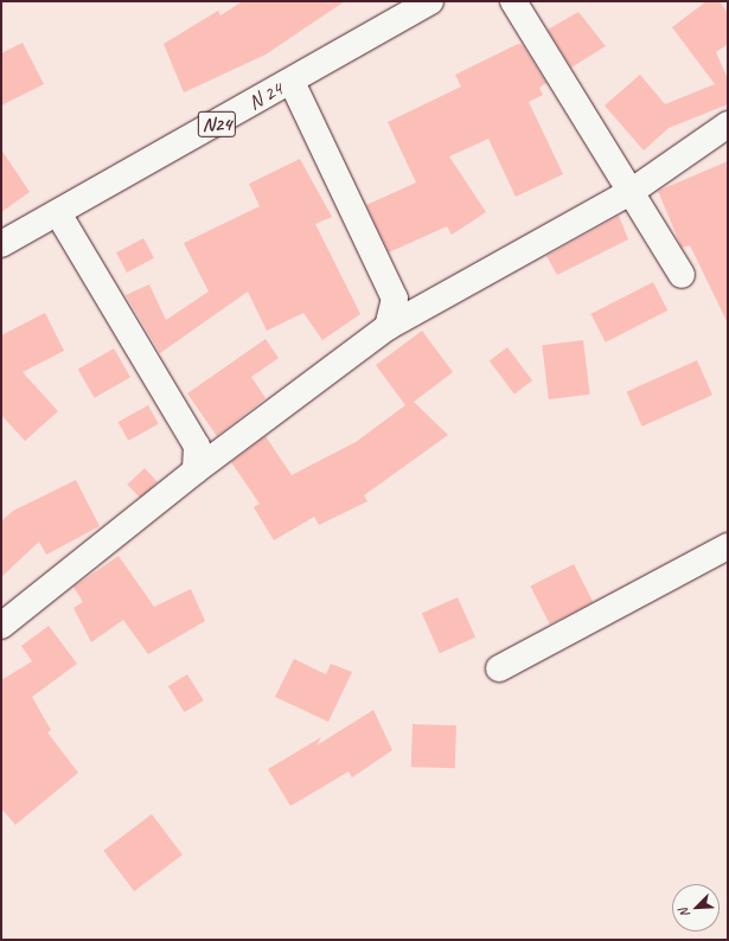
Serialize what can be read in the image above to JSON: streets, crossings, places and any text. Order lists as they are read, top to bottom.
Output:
{
  "streets": {
    "street": ["N 24", "N24"]
  },
  "north": "bottom left"
}
